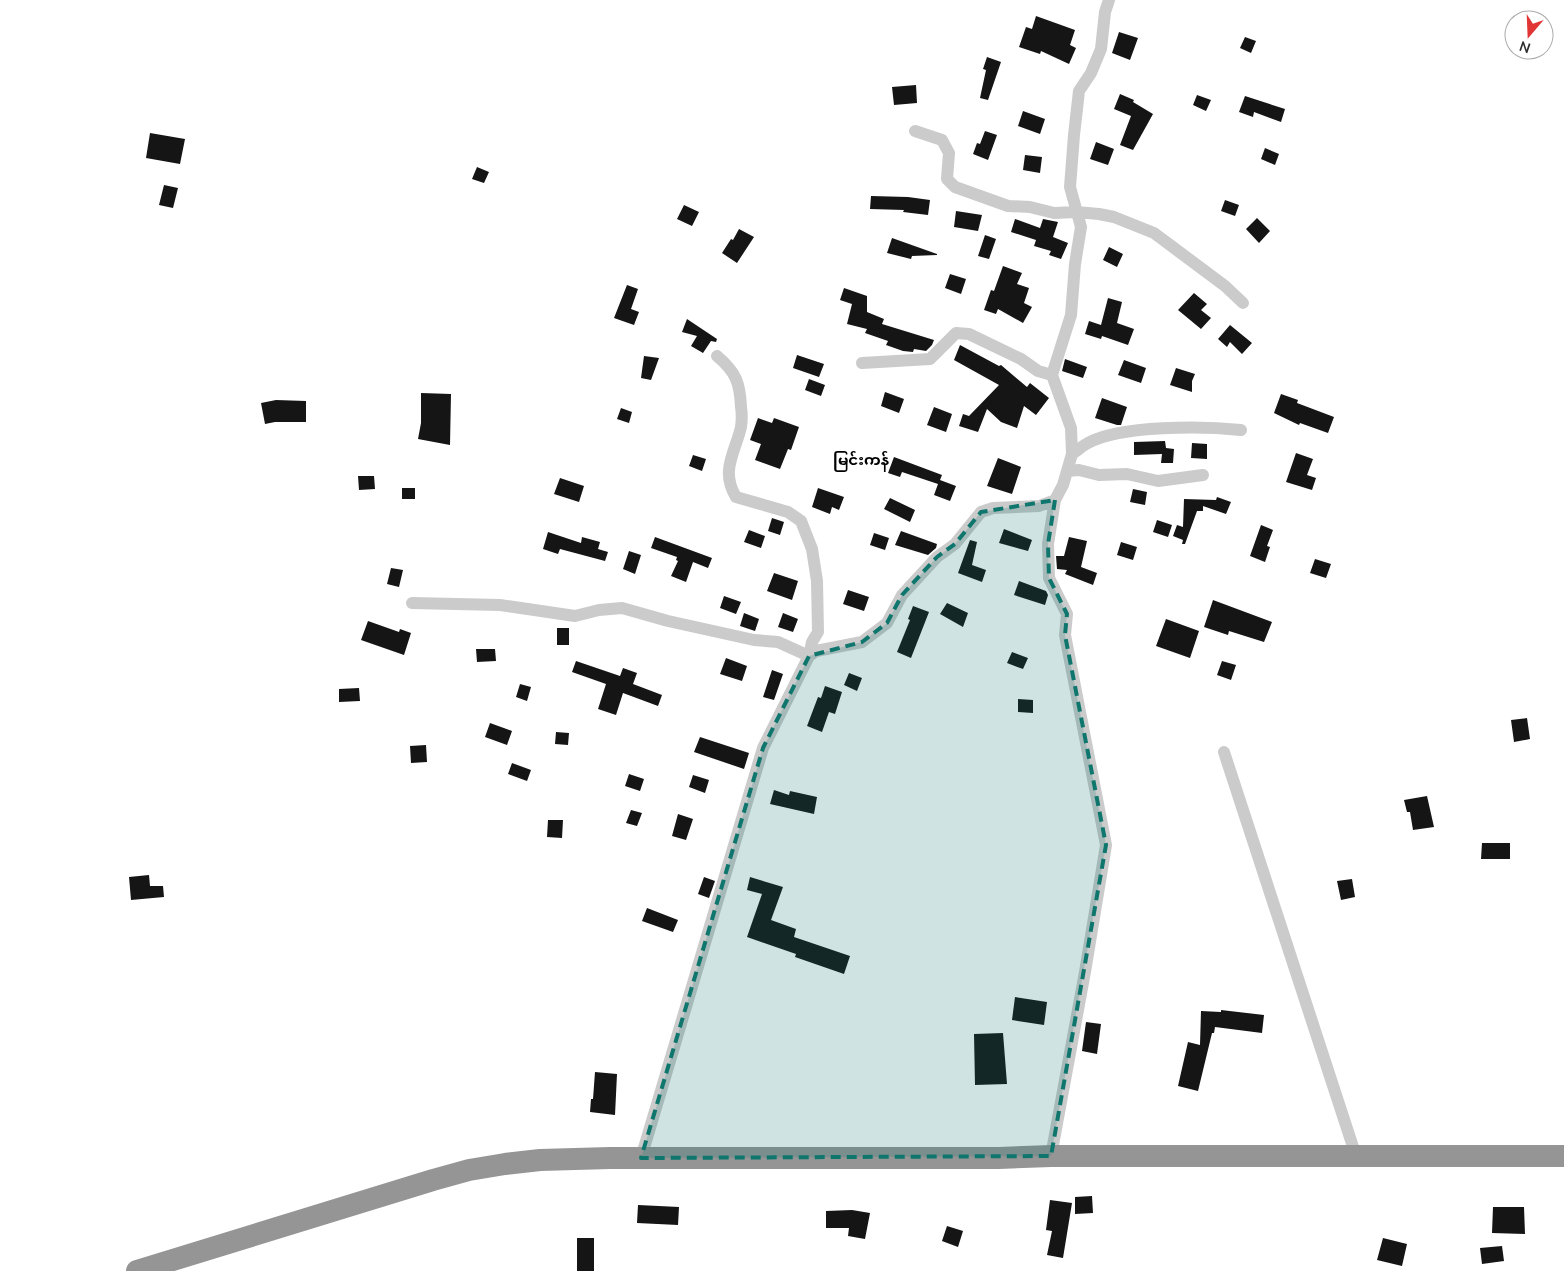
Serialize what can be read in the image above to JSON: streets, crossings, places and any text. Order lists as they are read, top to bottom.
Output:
{
  "districts": ["မြင်းကန်"],
  "north": "bottom"
}
